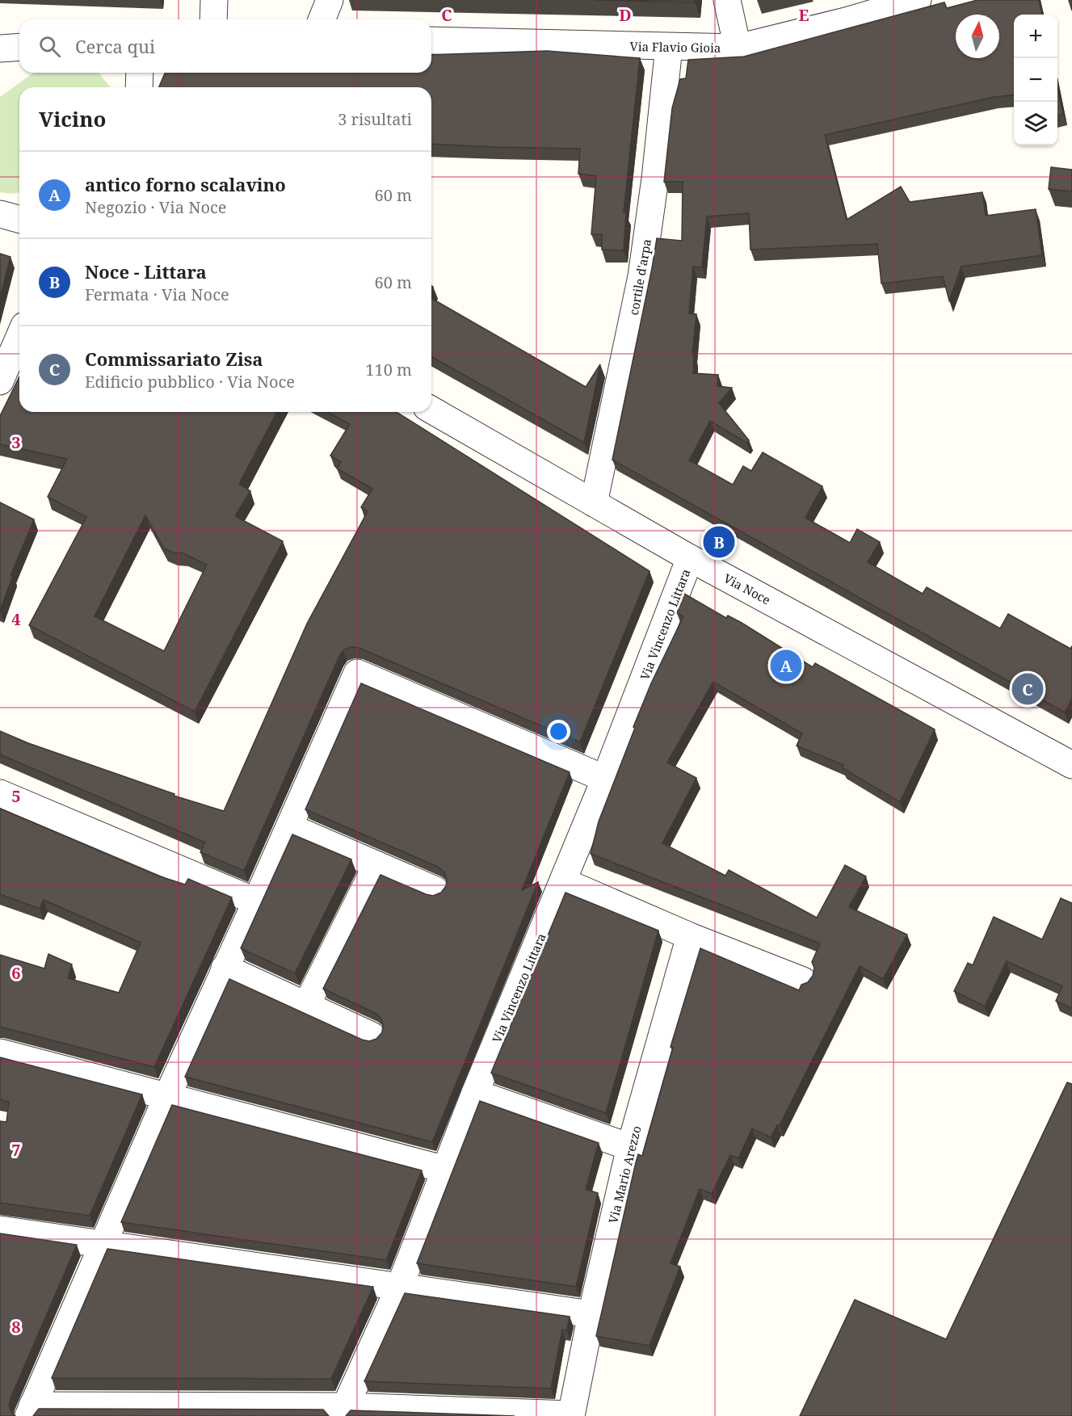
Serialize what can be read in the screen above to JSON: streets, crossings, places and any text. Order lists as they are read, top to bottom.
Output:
{
  "streets": {
    "street": [
      "Via Flavio Gioia",
      "cortile d'arpa",
      "Via Noce",
      "Via Vincenzo Littara",
      "Via Mario Arezzo"
    ]
  },
  "crossings": [
    ["Via Flavio Gioia", "cortile d'arpa"],
    ["cortile d'arpa", "Via Noce"],
    ["Via Noce", "Via Vincenzo Littara"]
  ],
  "north": "top",
  "page": {
    "map_buttons": ["+", "−"],
    "search": "Cerca qui",
    "heading": ["Vicino", "3 risultati"],
    "list": [
      {
        "mark": "A",
        "name": "antico forno scalavino",
        "note": "Negozio · Via Noce",
        "value": "60 m"
      },
      {
        "mark": "B",
        "name": "Noce - Littara",
        "note": "Fermata · Via Noce",
        "value": "60 m"
      },
      {
        "mark": "C",
        "name": "Commissariato Zisa",
        "note": "Edificio pubblico · Via Noce",
        "value": "110 m"
      }
    ],
    "pins": ["B", "A", "C"]
  },
  "grid": {
    "columns": ["C", "D", "E"],
    "rows": [
      "3",
      "4",
      "5",
      "6",
      "7",
      "8"
    ]
  }
}
